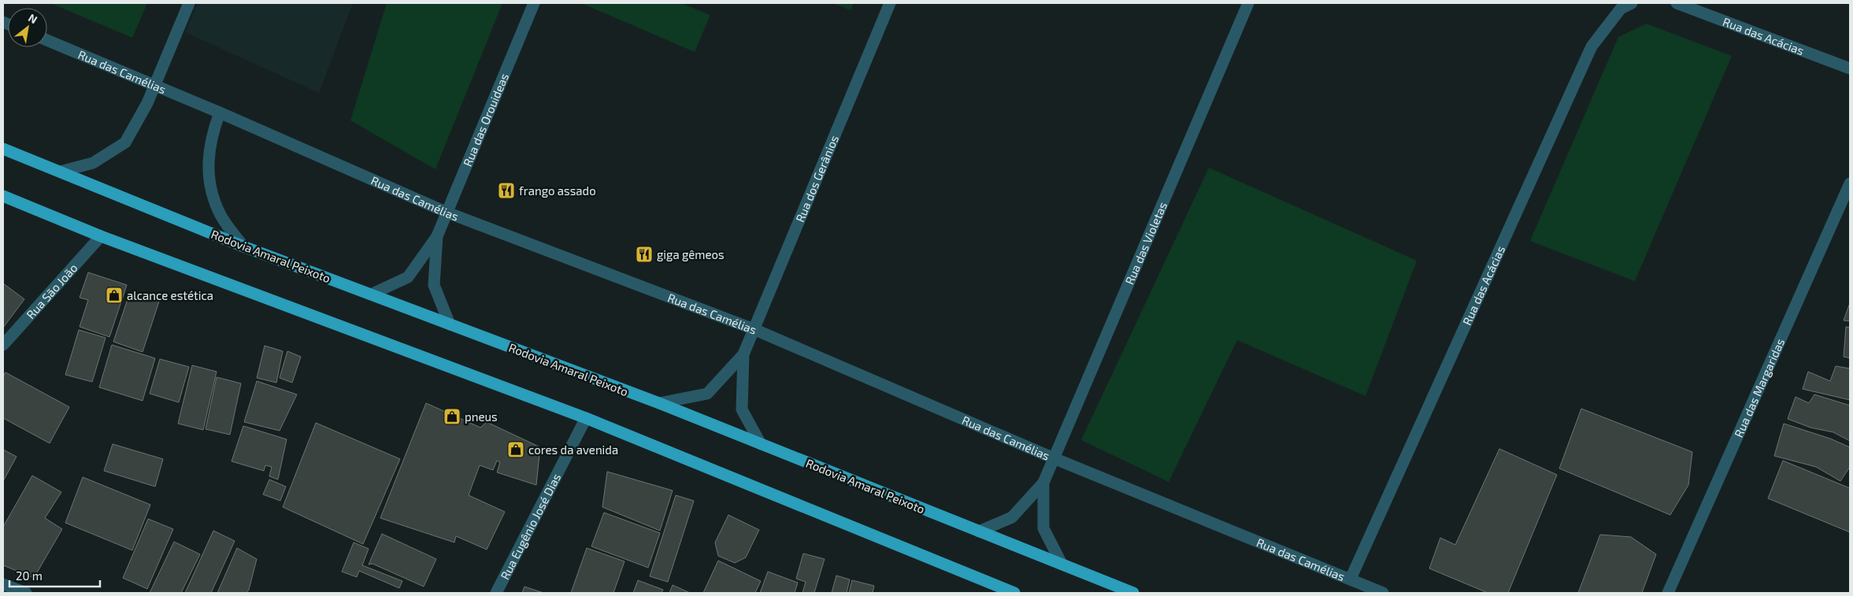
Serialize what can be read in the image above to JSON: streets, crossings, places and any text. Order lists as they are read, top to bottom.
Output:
{
  "streets": {
    "highway": ["Rodovia Amaral Peixoto"],
    "street": [
      "Rua das Acácias",
      "Rua das Camélias",
      "Rua das Orouideas",
      "Rua dos Gerânios",
      "Rua das Violetas",
      "Rua São João",
      "Rua das Margaridas",
      "Rua Eugênio José Dias"
    ]
  },
  "crossings": [
    ["Rua das Acácias", "Rua das Camélias"],
    ["Rua das Camélias", "Rua das Orouideas"],
    ["Rua das Camélias", "Rua dos Gerânios"],
    ["Rua das Camélias", "Rua das Violetas"],
    ["Rua das Orouideas", "Rodovia Amaral Peixoto"],
    ["Rua dos Gerânios", "Rodovia Amaral Peixoto"],
    ["Rua das Violetas", "Rodovia Amaral Peixoto"]
  ],
  "places": {
    "restaurant": ["frango assado", "giga gêmeos"],
    "shop": ["alcance estética", "pneus", "cores da avenida"]
  },
  "scale_bar": "20 m",
  "north": "top right"
}
